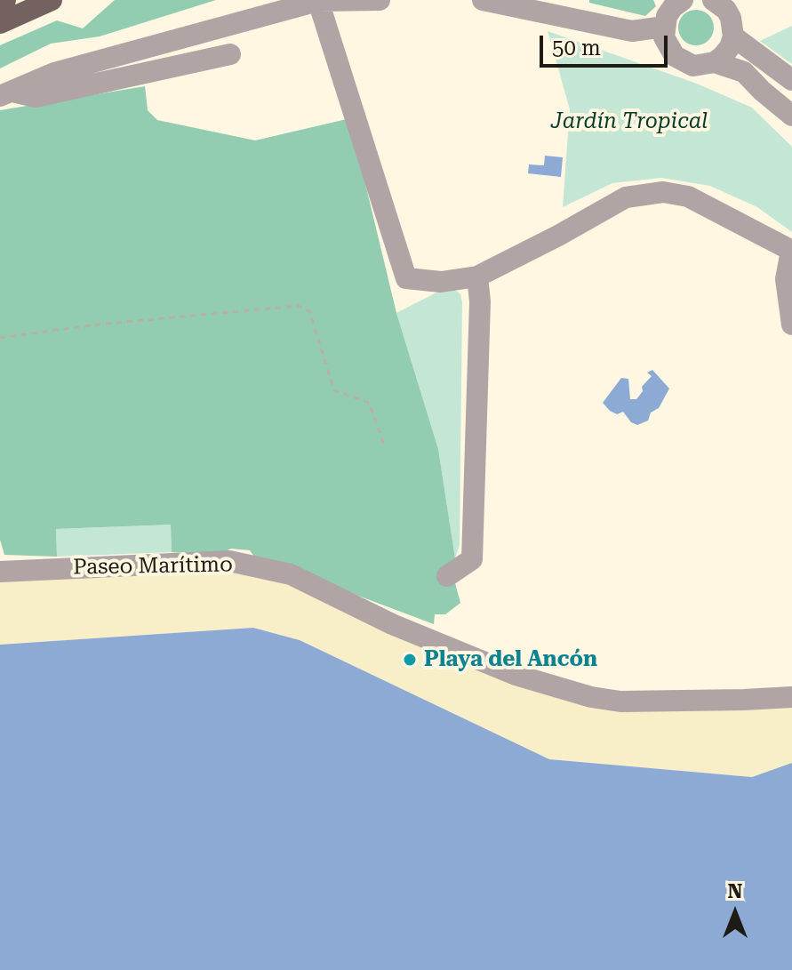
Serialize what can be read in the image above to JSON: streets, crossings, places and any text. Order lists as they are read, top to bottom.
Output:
{
  "streets": {
    "street": ["Paseo Marítimo"]
  },
  "parks": ["Jardín Tropical"],
  "places": ["Playa del Ancón"],
  "scale_bar": "50 m",
  "north": "top"
}
